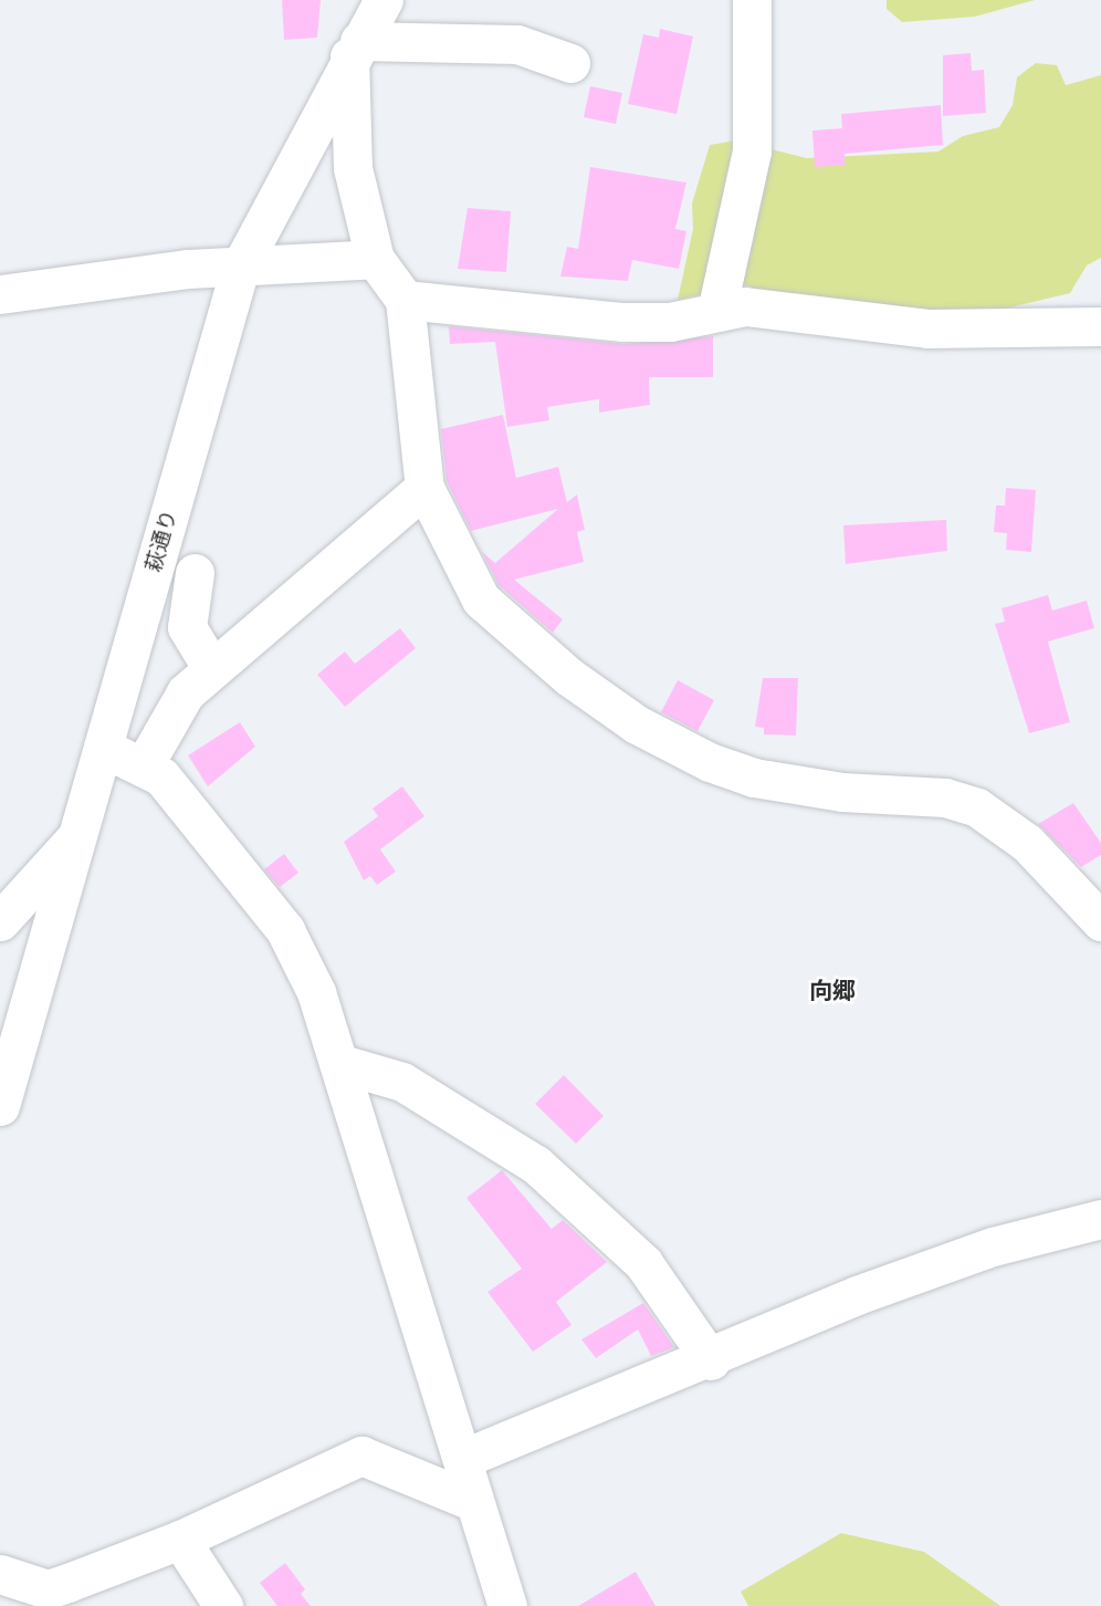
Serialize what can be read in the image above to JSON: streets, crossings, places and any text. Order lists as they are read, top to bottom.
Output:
{
  "streets": {
    "street": ["萩通り"]
  },
  "districts": ["向郷"]
}
